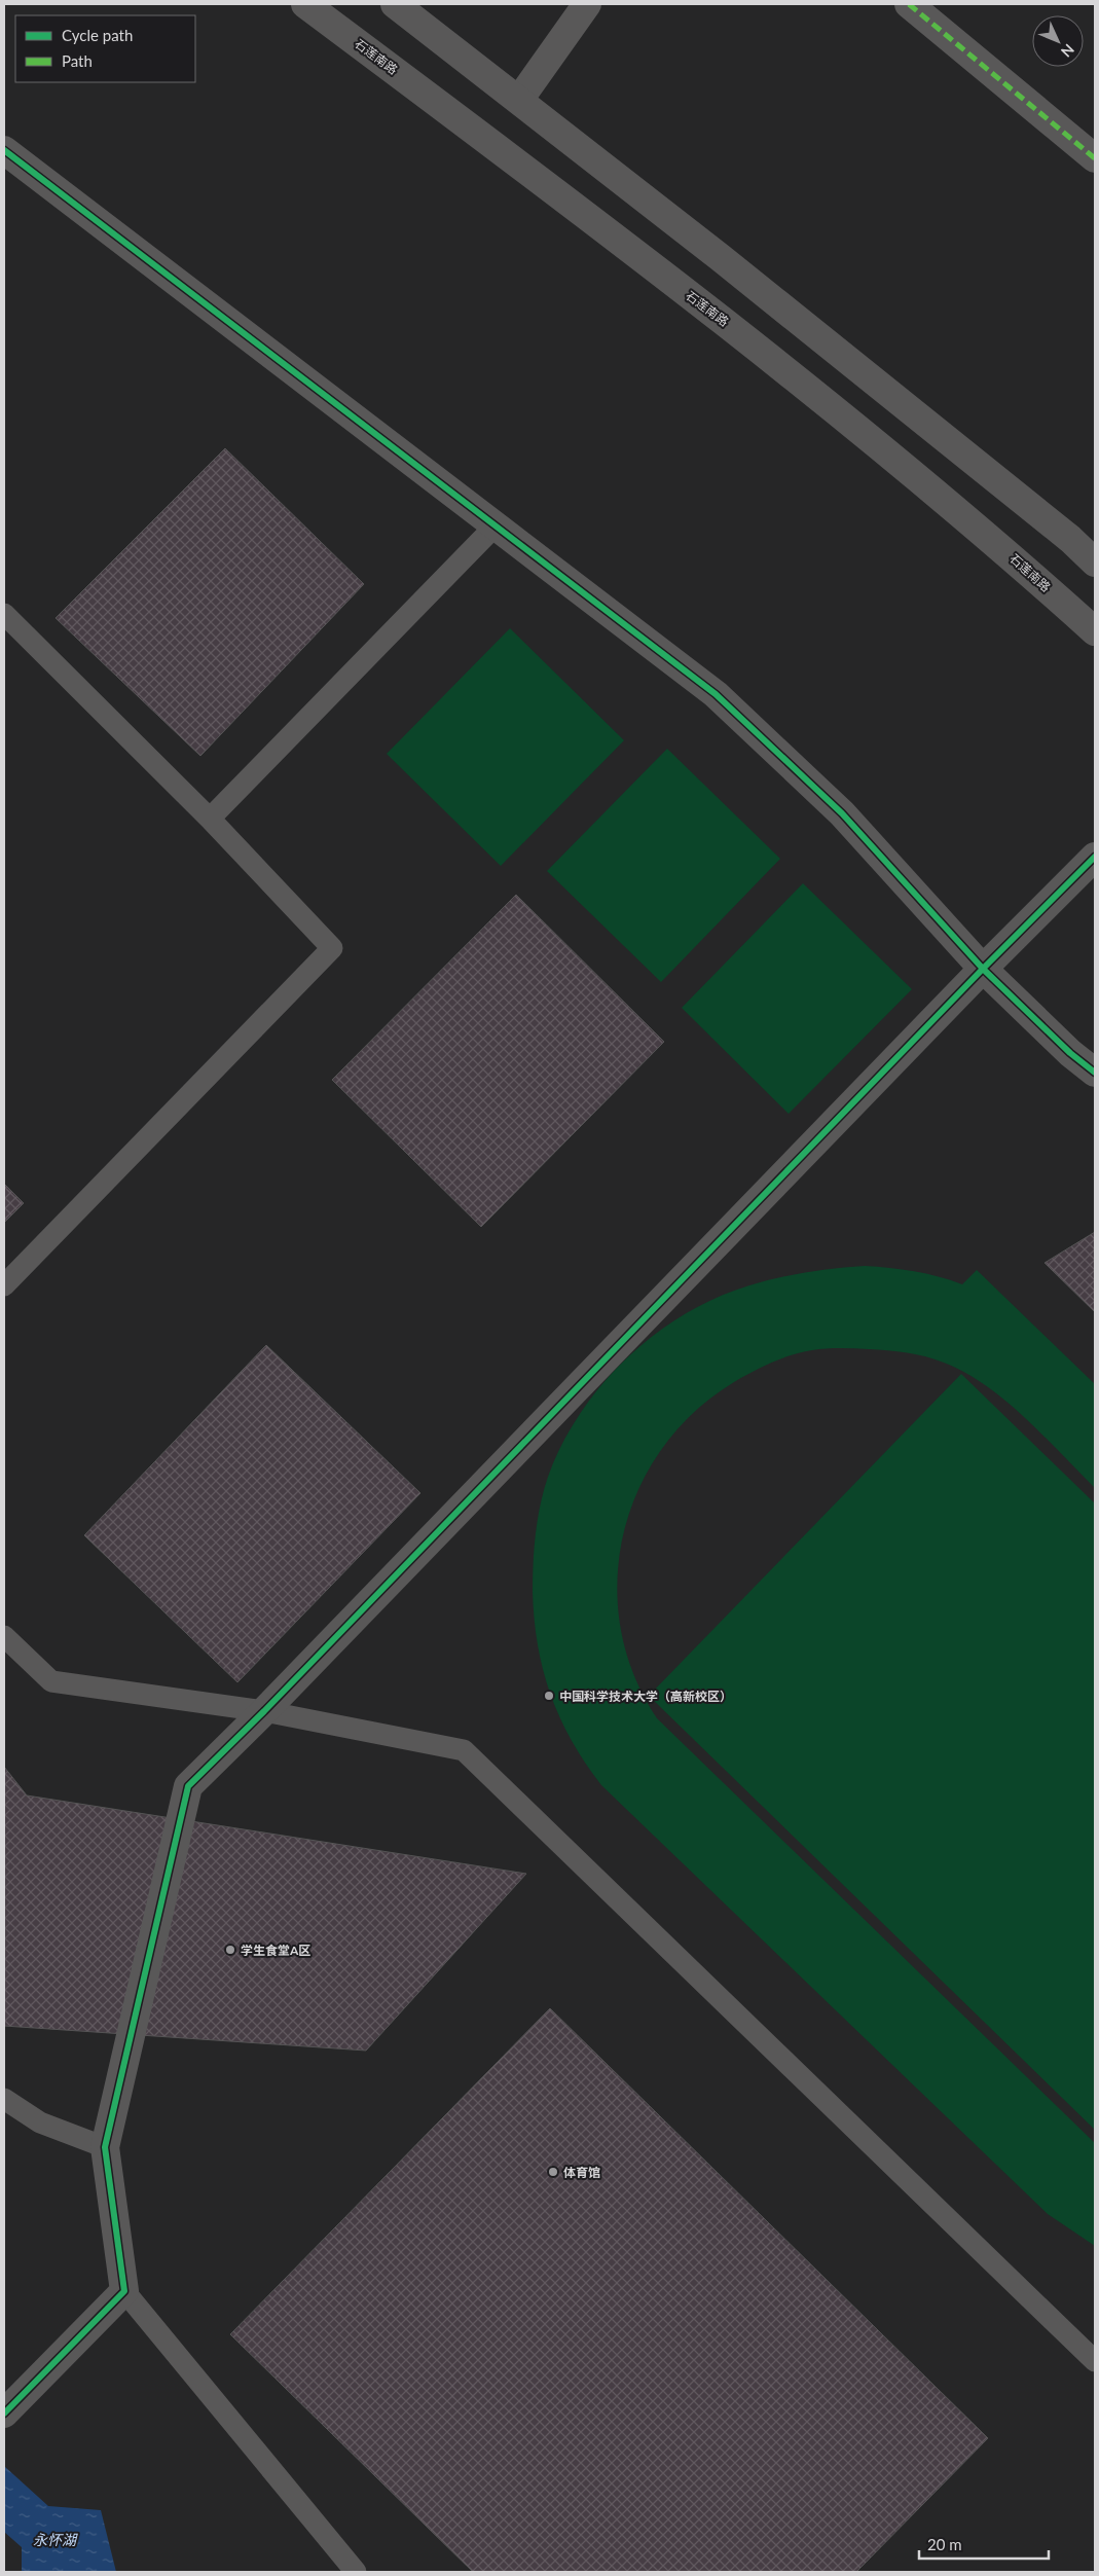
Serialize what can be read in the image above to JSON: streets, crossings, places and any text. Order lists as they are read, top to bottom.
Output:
{
  "streets": {
    "street": ["石莲南路"]
  },
  "water": ["永怀湖"],
  "places": ["中国科学技术大学（高新校区）", "学生食堂A区", "体育馆"],
  "legend": ["Cycle path", "Path"],
  "scale_bar": "20 m",
  "north": "bottom right"
}
